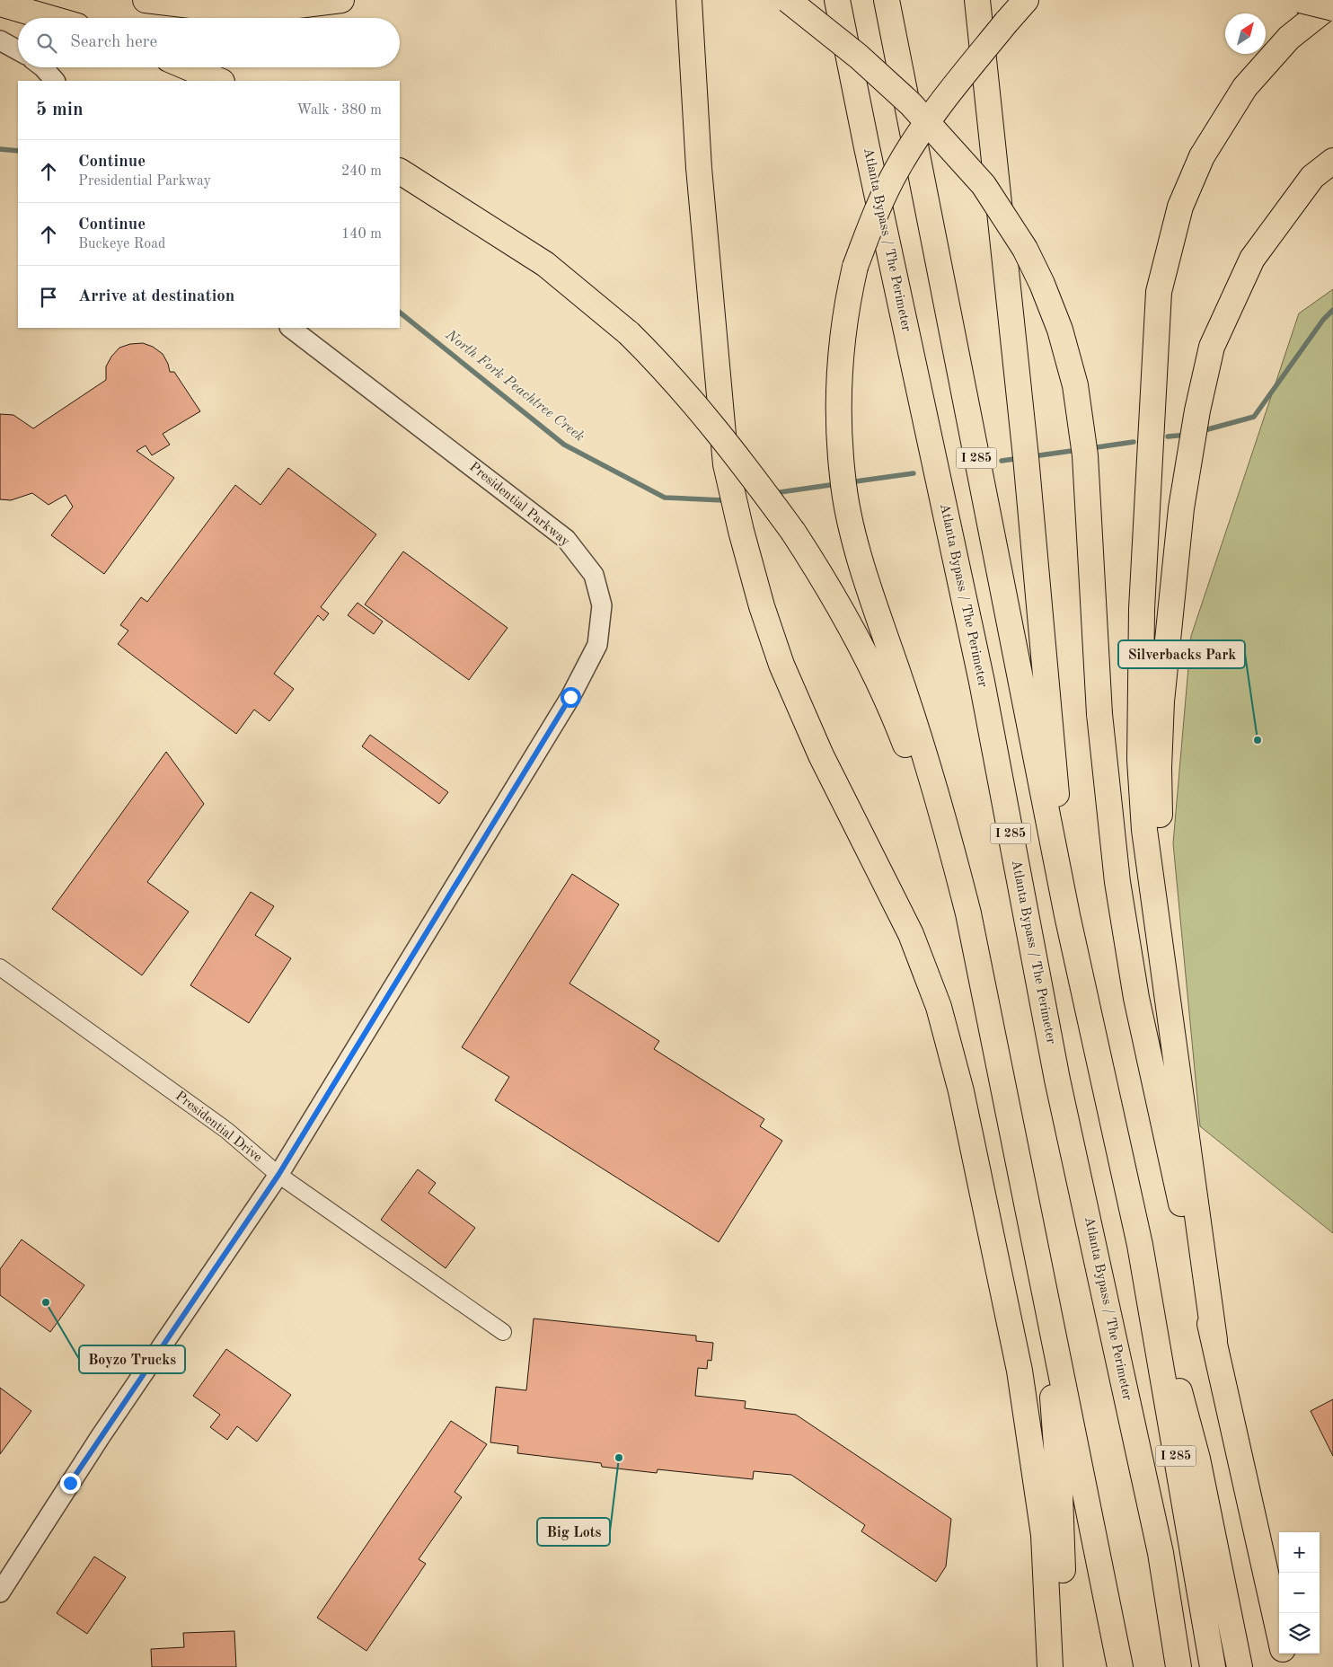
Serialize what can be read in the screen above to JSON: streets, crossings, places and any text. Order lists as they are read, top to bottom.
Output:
{
  "streets": {
    "highway": ["Atlanta Bypass / The Perimeter", "I 285"],
    "street": ["Presidential Parkway", "Presidential Drive"]
  },
  "crossings": [
    ["Presidential Parkway", "Presidential Drive"]
  ],
  "water": ["North Fork Peachtree Creek"],
  "places": ["Silverbacks Park", "Boyzo Trucks", "Big Lots"],
  "north": "top right",
  "page": {
    "search": "Search here",
    "heading": ["5 min", "Walk · 380 m"],
    "list": [
      ["Continue", "Presidential Parkway", "240 m"],
      ["Continue", "Buckeye Road", "140 m"],
      "Arrive at destination"
    ],
    "map_buttons": ["+", "−"]
  }
}
